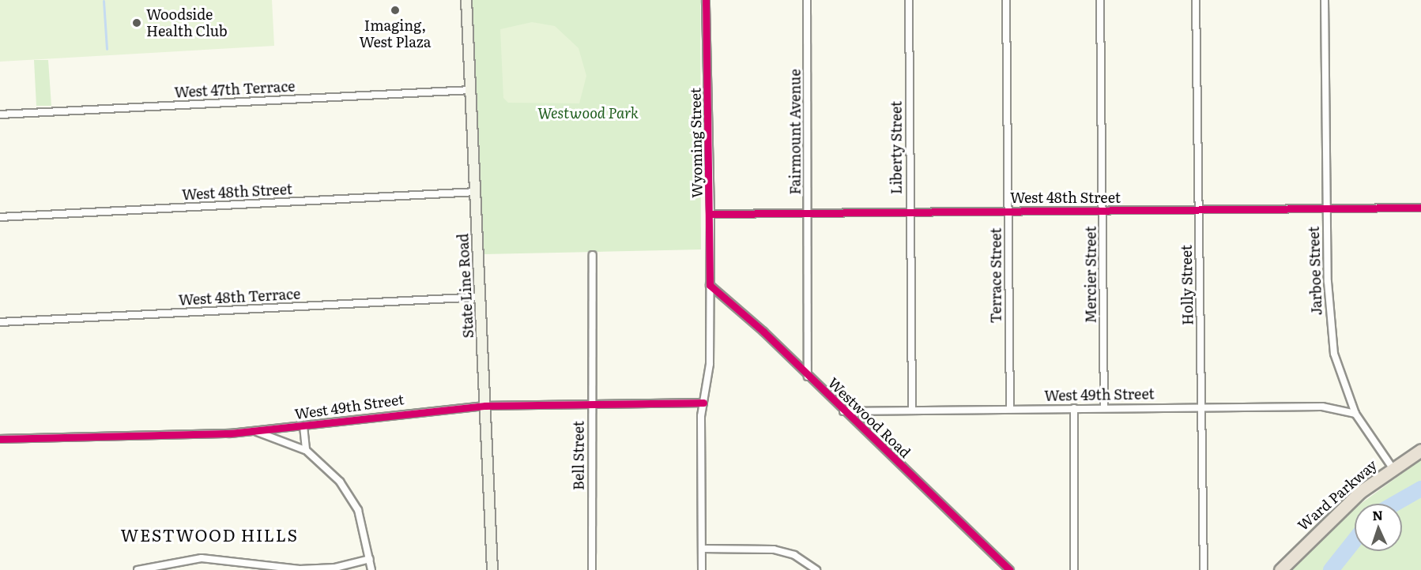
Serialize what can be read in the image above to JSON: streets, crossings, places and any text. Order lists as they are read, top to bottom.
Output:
{
  "streets": {
    "highway": ["Ward Parkway"],
    "street": [
      "West 47th Terrace",
      "Fairmount Avenue",
      "Wyoming Street",
      "Liberty Street",
      "West 48th Street",
      "Jarboe Street",
      "Mercier Street",
      "Terrace Street",
      "Holly Street",
      "State Line Road",
      "West 48th Terrace",
      "West 49th Street",
      "Westwood Road",
      "Bell Street"
    ]
  },
  "crossings": [
    ["West 47th Terrace", "State Line Road"],
    ["Fairmount Avenue", "West 48th Street"],
    ["Fairmount Avenue", "Westwood Road"],
    ["Wyoming Street", "West 48th Street"],
    ["Wyoming Street", "West 49th Street"],
    ["Wyoming Street", "Westwood Road"],
    ["Liberty Street", "West 48th Street"],
    ["Liberty Street", "West 49th Street"],
    ["West 48th Street", "Jarboe Street"],
    ["West 48th Street", "Mercier Street"],
    ["West 48th Street", "Terrace Street"],
    ["West 48th Street", "Holly Street"],
    ["West 48th Street", "State Line Road"],
    ["Jarboe Street", "West 49th Street"],
    ["Jarboe Street", "Ward Parkway"],
    ["Mercier Street", "West 49th Street"],
    ["Terrace Street", "West 49th Street"],
    ["Holly Street", "West 49th Street"],
    ["State Line Road", "West 48th Terrace"],
    ["State Line Road", "West 49th Street"],
    ["West 49th Street", "Westwood Road"],
    ["West 49th Street", "Bell Street"]
  ],
  "districts": ["WESTWOOD HILLS"],
  "parks": ["Westwood Park"],
  "places": ["Imaging, West Plaza", "Woodside Health Club"],
  "north": "top"
}
